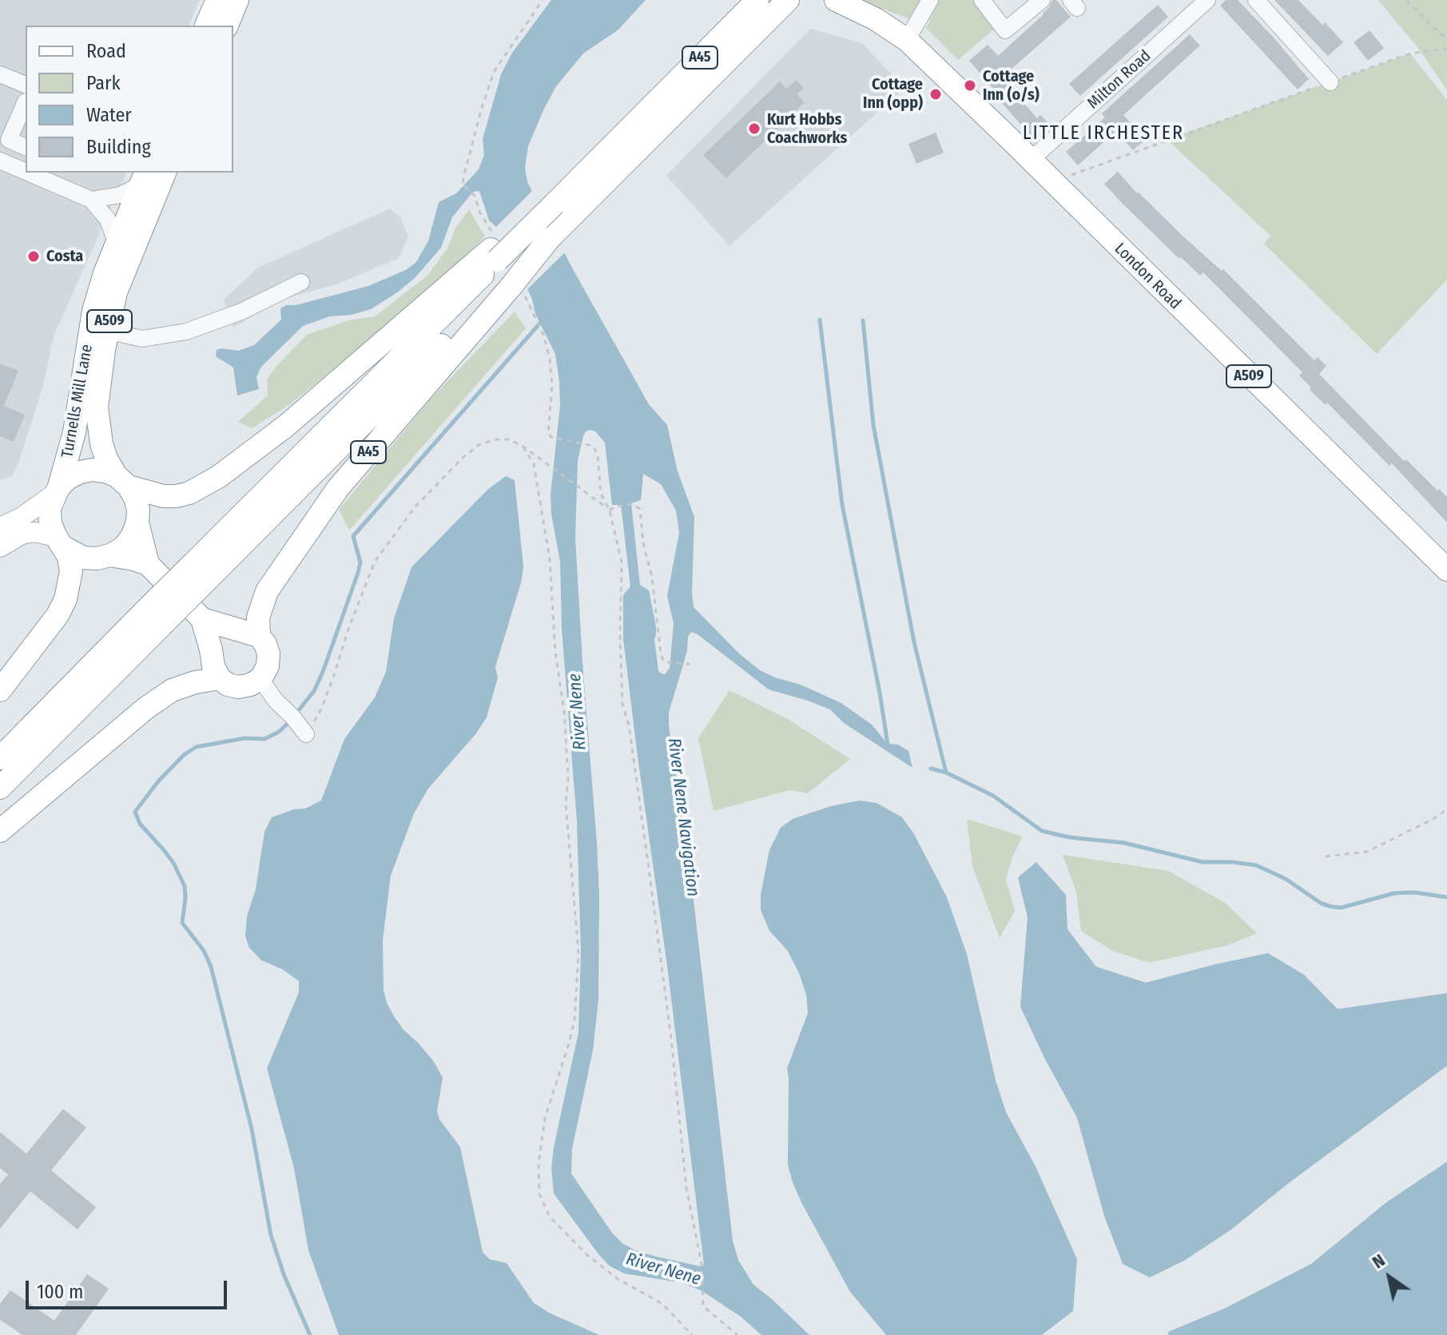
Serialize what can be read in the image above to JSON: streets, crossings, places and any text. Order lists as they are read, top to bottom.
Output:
{
  "streets": {
    "highway": [
      "A45",
      "London Road",
      "A509",
      "Turnells Mill Lane"
    ],
    "street": ["Milton Road"]
  },
  "crossings": [
    ["Milton Road", "London Road"]
  ],
  "districts": ["LITTLE IRCHESTER"],
  "water": ["River Nene", "River Nene Navigation"],
  "places": [
    "Cottage Inn (o/s)",
    "Cottage Inn (opp)",
    "Kurt Hobbs Coachworks",
    "Costa"
  ],
  "legend": [
    "Road",
    "Park",
    "Water",
    "Building"
  ],
  "scale_bar": "100 m",
  "north": "top left"
}
